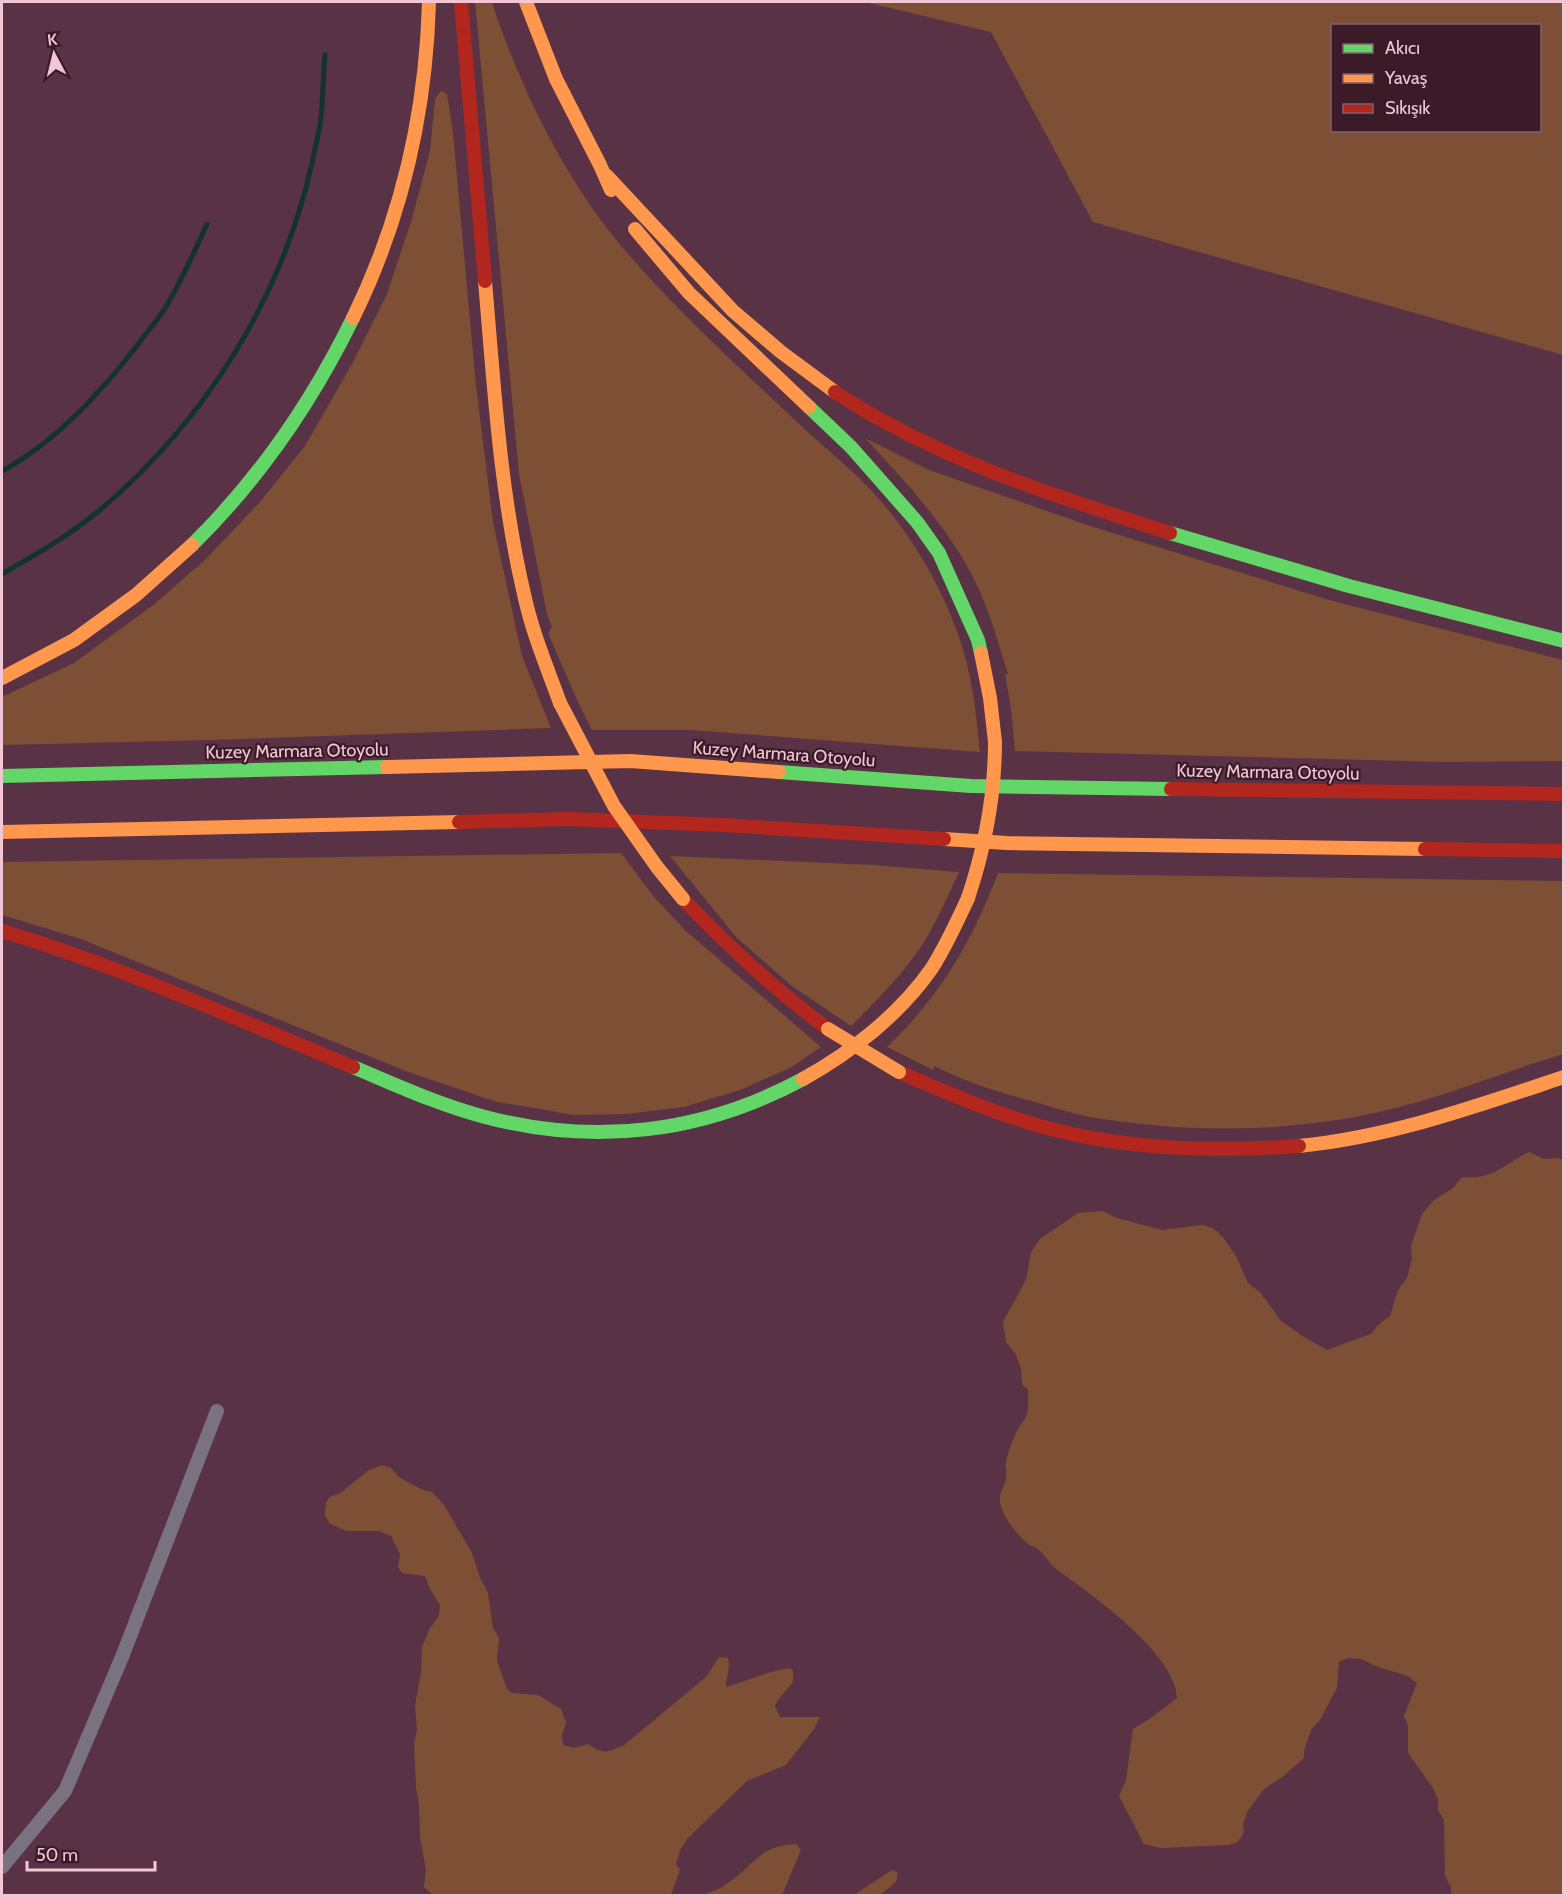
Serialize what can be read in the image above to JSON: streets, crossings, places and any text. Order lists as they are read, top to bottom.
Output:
{
  "streets": {
    "highway": ["Kuzey Marmara Otoyolu"]
  },
  "legend": ["Akıcı", "Yavaş", "Sıkışık"],
  "scale_bar": "50 m",
  "north": "top"
}
